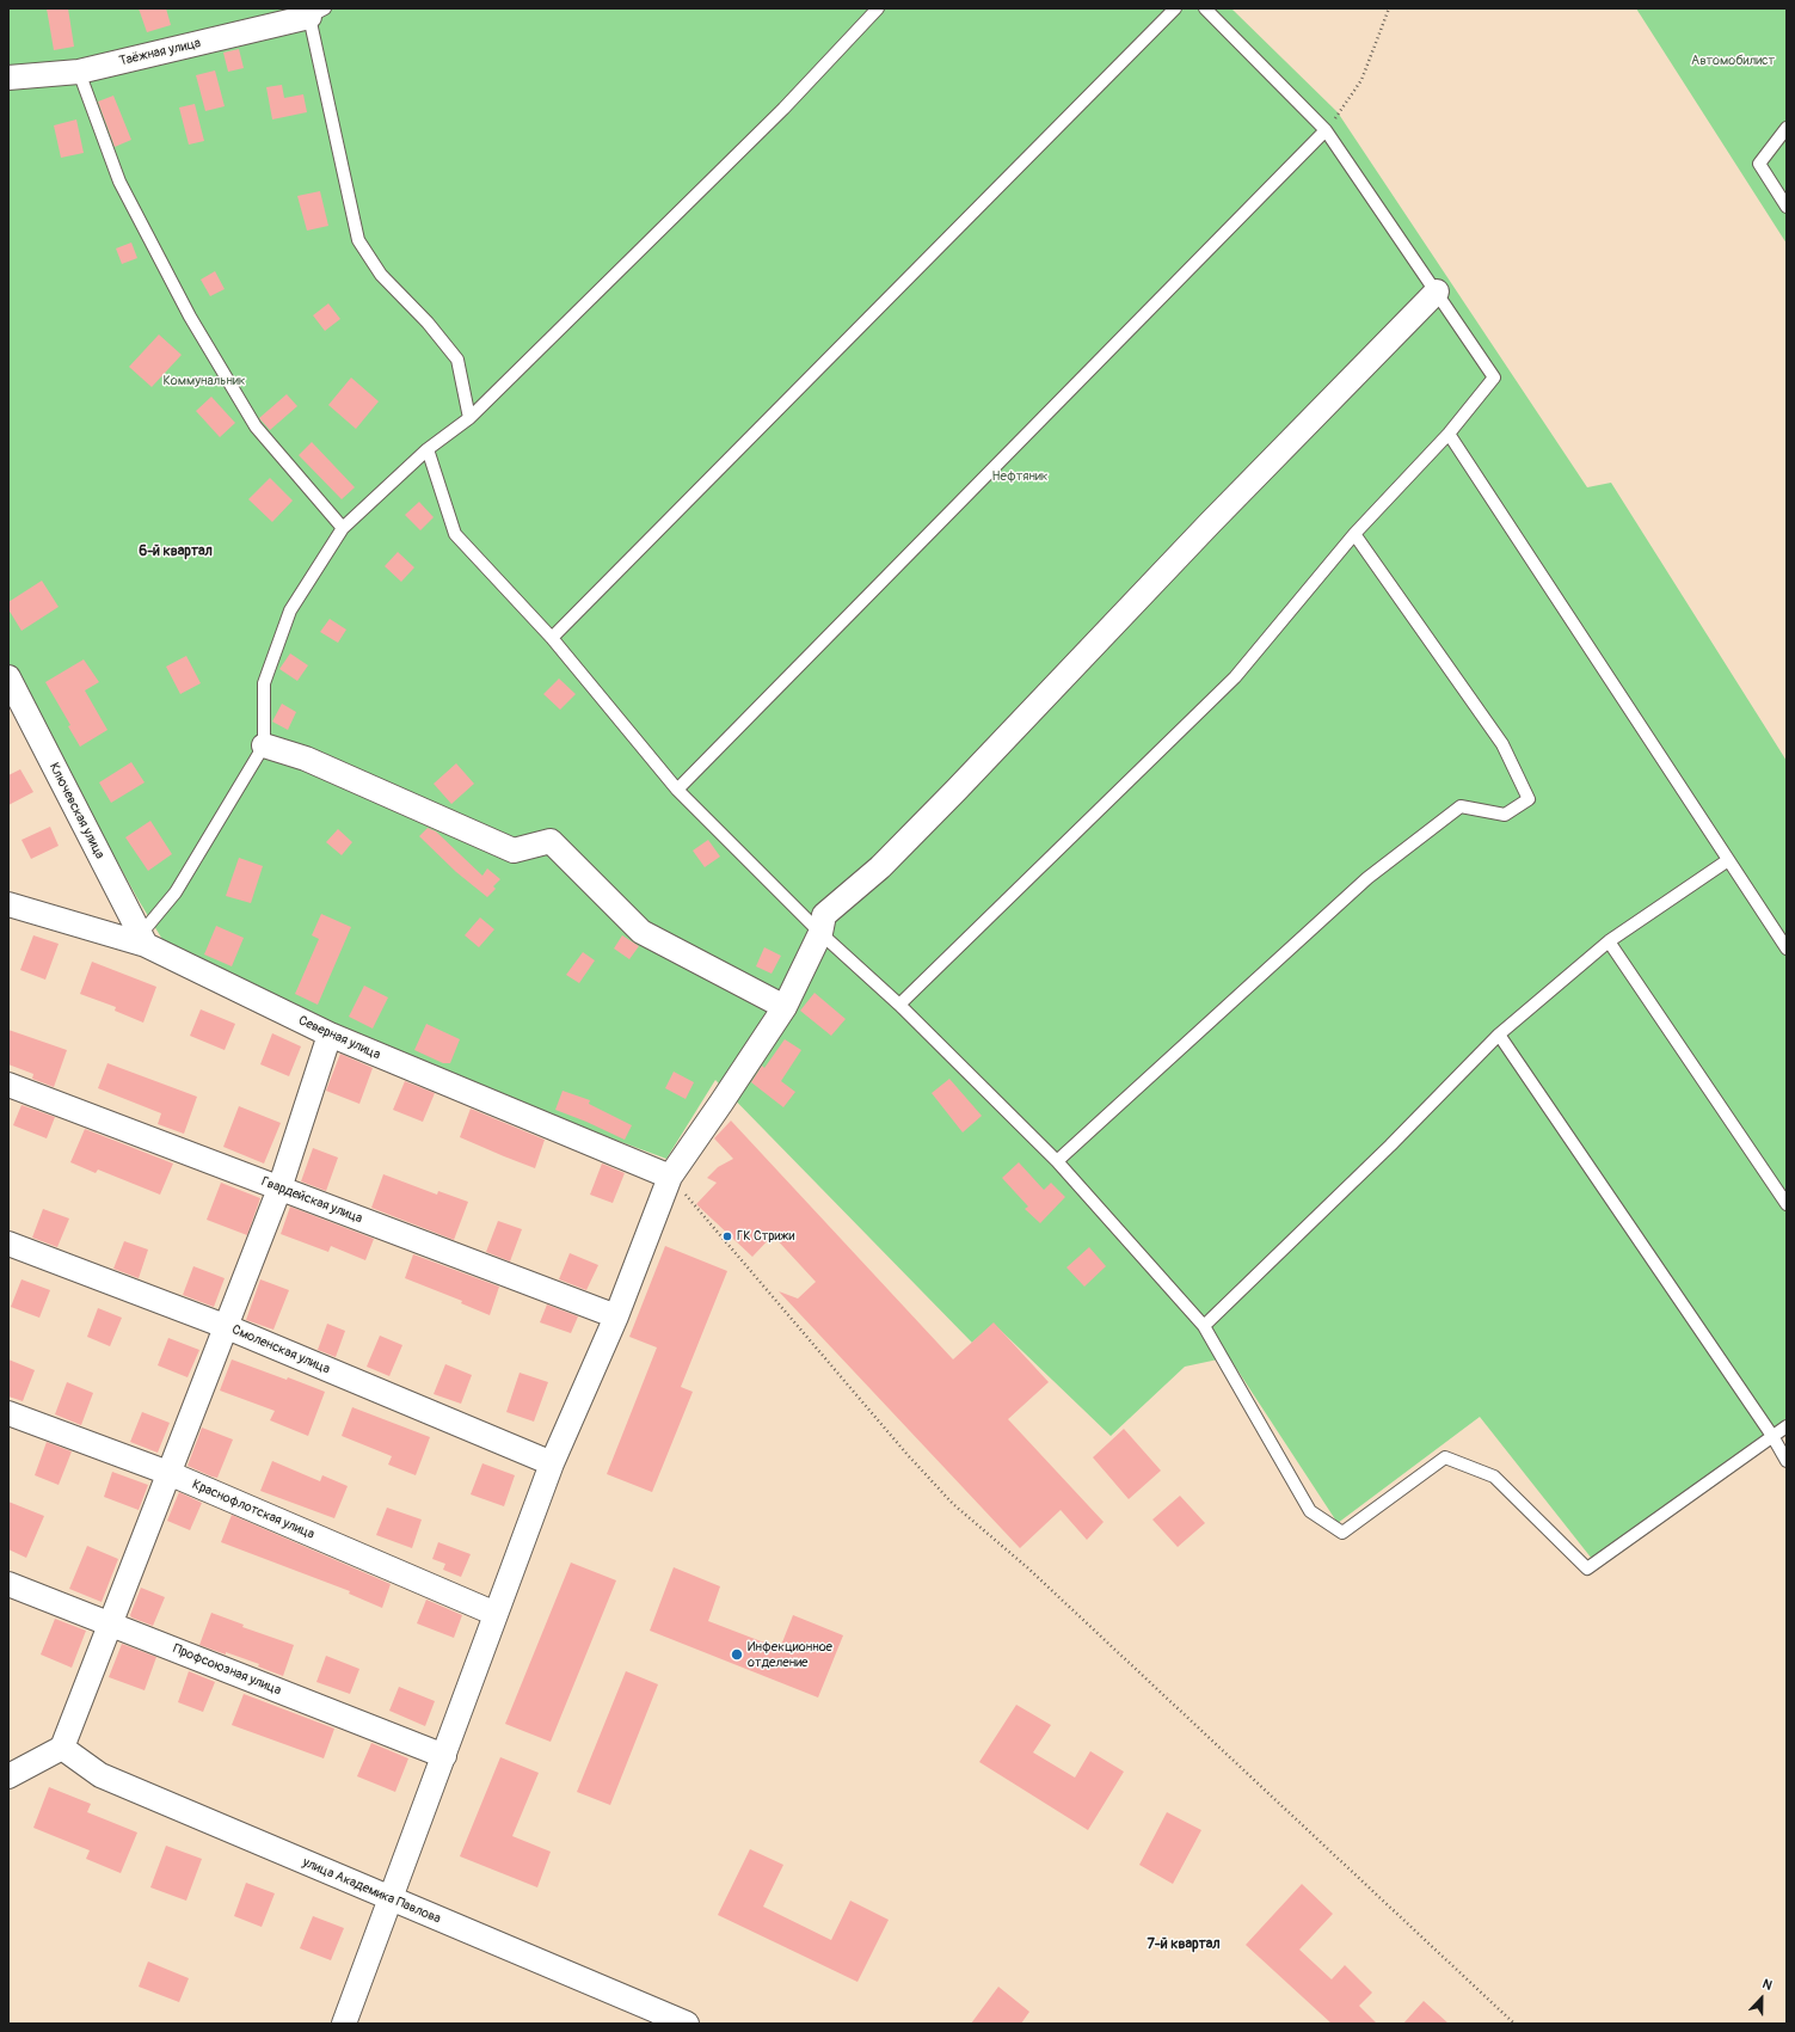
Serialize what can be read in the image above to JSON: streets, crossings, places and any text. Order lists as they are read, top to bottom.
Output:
{
  "streets": {
    "street": [
      "Таёжная улица",
      "Ключевская улица",
      "Северная улица",
      "Гвардейская улица",
      "Смоленская улица",
      "Краснофлотская улица",
      "Профсоюзная улица",
      "улица Академика Павлова"
    ]
  },
  "crossings": [
    ["Ключевская улица", "Северная улица"]
  ],
  "districts": ["6-й квартал", "7-й квартал"],
  "parks": ["Автомобилист", "Коммунальник", "Нефтяник"],
  "places": ["ГК Стрижи", "Инфекционное отделение"],
  "north": "top"
}
